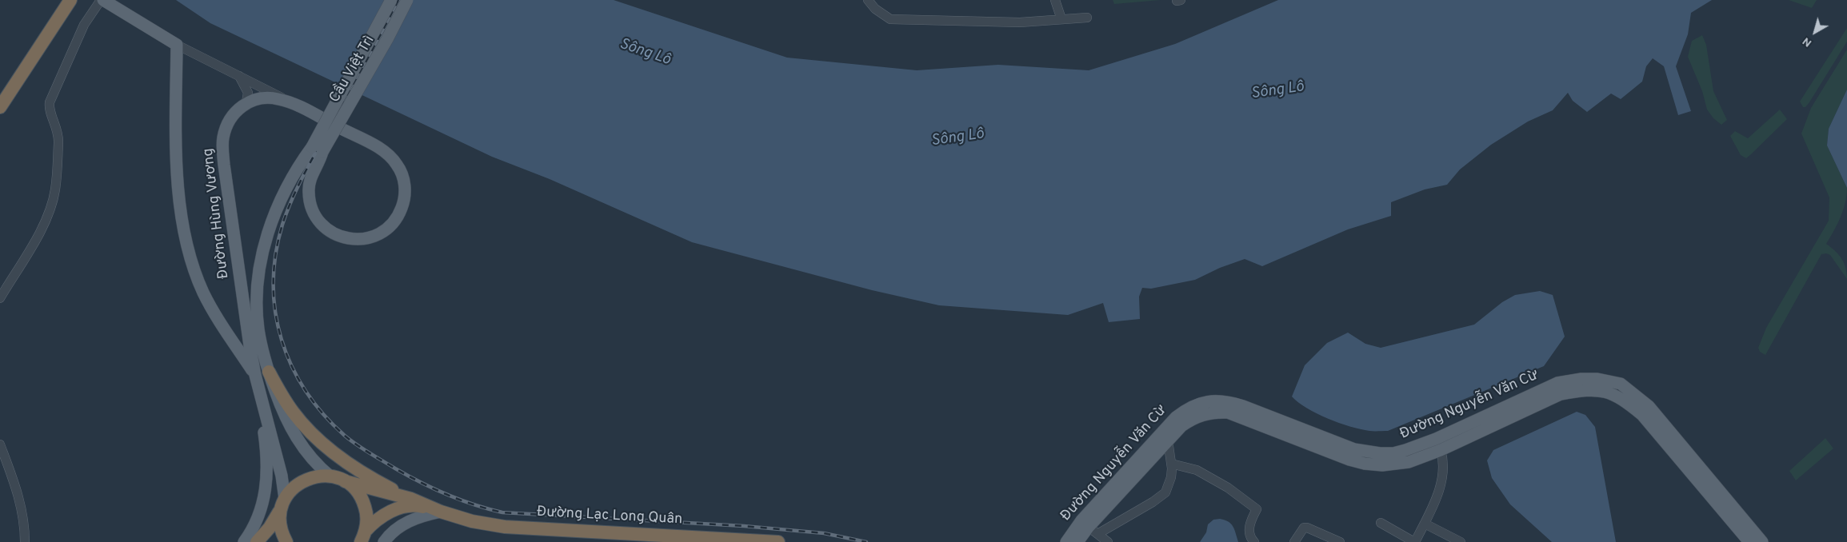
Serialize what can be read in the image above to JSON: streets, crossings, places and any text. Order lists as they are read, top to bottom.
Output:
{
  "streets": {
    "highway": ["Đường Lạc Long Quân"],
    "main road": ["Cầu Việt Trì", "Đường Hùng Vương", "Đường Nguyễn Văn Cừ"]
  },
  "water": ["Sông Lô"],
  "north": "bottom left"
}
